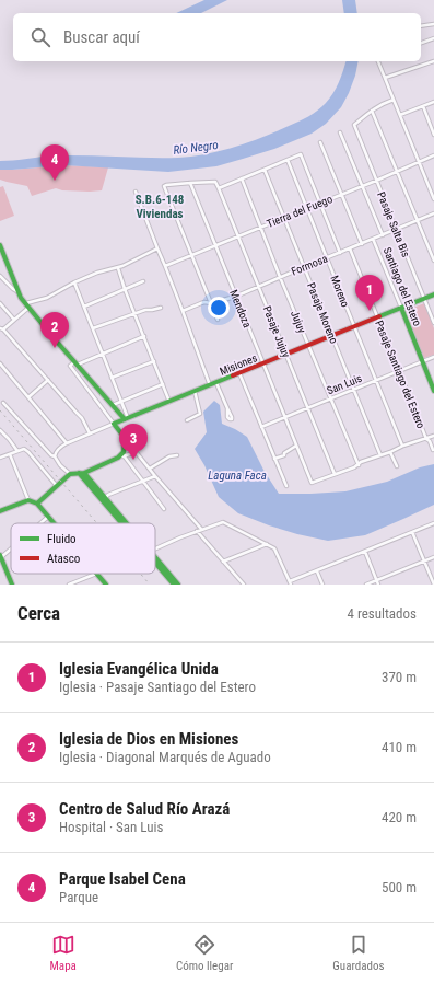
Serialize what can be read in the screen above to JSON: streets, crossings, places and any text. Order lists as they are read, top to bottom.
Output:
{
  "streets": {
    "street": [
      "Tierra del Fuego",
      "Pasaje Salta Bis",
      "Formosa",
      "Santiago del Estero",
      "Moreno",
      "Mendoza",
      "Pasaje Moreno",
      "Jujuy",
      "Pasaje Jujuy",
      "Misiones",
      "Pasaje Santiago del Estero",
      "San Luis"
    ]
  },
  "crossings": [
    ["Tierra del Fuego", "Pasaje Salta Bis"],
    ["Tierra del Fuego", "Moreno"],
    ["Tierra del Fuego", "Mendoza"],
    ["Tierra del Fuego", "Pasaje Moreno"],
    ["Tierra del Fuego", "Jujuy"],
    ["Tierra del Fuego", "Pasaje Jujuy"],
    ["Pasaje Salta Bis", "Formosa"],
    ["Pasaje Salta Bis", "Misiones"],
    ["Formosa", "Santiago del Estero"],
    ["Formosa", "Moreno"],
    ["Formosa", "Mendoza"],
    ["Formosa", "Pasaje Moreno"],
    ["Formosa", "Jujuy"],
    ["Formosa", "Pasaje Jujuy"],
    ["Formosa", "Pasaje Santiago del Estero"],
    ["Santiago del Estero", "Misiones"],
    ["Santiago del Estero", "San Luis"],
    ["Moreno", "Misiones"],
    ["Moreno", "San Luis"],
    ["Mendoza", "Pasaje Jujuy"],
    ["Mendoza", "Misiones"],
    ["Mendoza", "San Luis"],
    ["Pasaje Moreno", "Misiones"],
    ["Pasaje Moreno", "San Luis"],
    ["Jujuy", "Misiones"],
    ["Jujuy", "San Luis"],
    ["Pasaje Jujuy", "Misiones"],
    ["Pasaje Jujuy", "San Luis"],
    ["Misiones", "Pasaje Santiago del Estero"],
    ["Pasaje Santiago del Estero", "San Luis"]
  ],
  "districts": ["S.B.6-148 Viviendas"],
  "water": ["Río Negro", "Laguna Faca"],
  "legend": ["Fluido", "Atasco"],
  "page": {
    "search": "Buscar aquí",
    "pins": [
      "4",
      "1",
      "2",
      "3"
    ],
    "heading": ["Cerca", "4 resultados"],
    "list": [
      {
        "mark": "1",
        "name": "Iglesia Evangélica Unida",
        "note": "Iglesia · Pasaje Santiago del Estero",
        "value": "370 m"
      },
      {
        "mark": "2",
        "name": "Iglesia de Dios en Misiones",
        "note": "Iglesia · Diagonal Marqués de Aguado",
        "value": "410 m"
      },
      {
        "mark": "3",
        "name": "Centro de Salud Río Arazá",
        "note": "Hospital · San Luis",
        "value": "420 m"
      },
      {
        "mark": "4",
        "name": "Parque Isabel Cena",
        "note": "Parque",
        "value": "500 m"
      }
    ],
    "nav": ["Mapa", "Cómo llegar", "Guardados"]
  }
}
